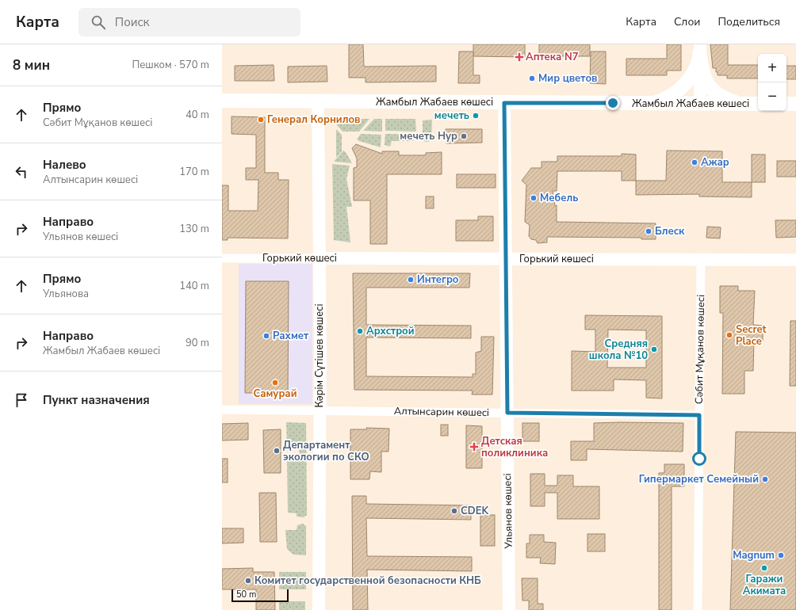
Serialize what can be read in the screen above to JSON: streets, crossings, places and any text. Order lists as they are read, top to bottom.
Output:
{
  "streets": {
    "main road": [
      "Жамбыл Жабаев көшесі",
      "Горький көшесі",
      "Кәрім Сүтішев көшесі",
      "Ульянов көшесі"
    ],
    "street": ["Сәбит Мұқанов көшесі", "Алтынсарин көшесі"]
  },
  "crossings": [
    ["Жамбыл Жабаев көшесі", "Кәрім Сүтішев көшесі"],
    ["Жамбыл Жабаев көшесі", "Ульянов көшесі"],
    ["Горький көшесі", "Сәбит Мұқанов көшесі"],
    ["Горький көшесі", "Кәрім Сүтішев көшесі"],
    ["Горький көшесі", "Ульянов көшесі"],
    ["Сәбит Мұқанов көшесі", "Алтынсарин көшесі"],
    ["Кәрім Сүтішев көшесі", "Алтынсарин көшесі"],
    ["Алтынсарин көшесі", "Ульянов көшесі"]
  ],
  "places": {
    "health": ["Аптека N7", "Детская поликлиника"],
    "other": [
      "Мир цветов",
      "мечеть",
      "Генерал Корнилов",
      "мечеть Нур",
      "Ажар",
      "Мебель",
      "Блеск",
      "Интегро",
      "Архстрой",
      "Secret Place",
      "Рахмет",
      "Средняя школа №10",
      "Самурай",
      "Департамент экологии по СКО",
      "Гипермаркет Семейный",
      "CDEK",
      "Magnum",
      "Гаражи Акимата",
      "Комитет государственной безопасности КНБ"
    ]
  },
  "scale_bar": "50 m",
  "page": {
    "header": "Карта",
    "search": "Поиск",
    "nav": ["Карта", "Слои", "Поделиться"],
    "heading": ["8 мин", "Пешком · 570 m"],
    "map_buttons": ["+", "−"],
    "list": [
      ["Прямо", "Сәбит Мұқанов көшесі", "40 m"],
      ["Налево", "Алтынсарин көшесі", "170 m"],
      ["Направо", "Ульянов көшесі", "130 m"],
      ["Прямо", "Ульянова", "140 m"],
      ["Направо", "Жамбыл Жабаев көшесі", "90 m"],
      "Пункт назначения"
    ],
    "scale": "50 m"
  }
}
